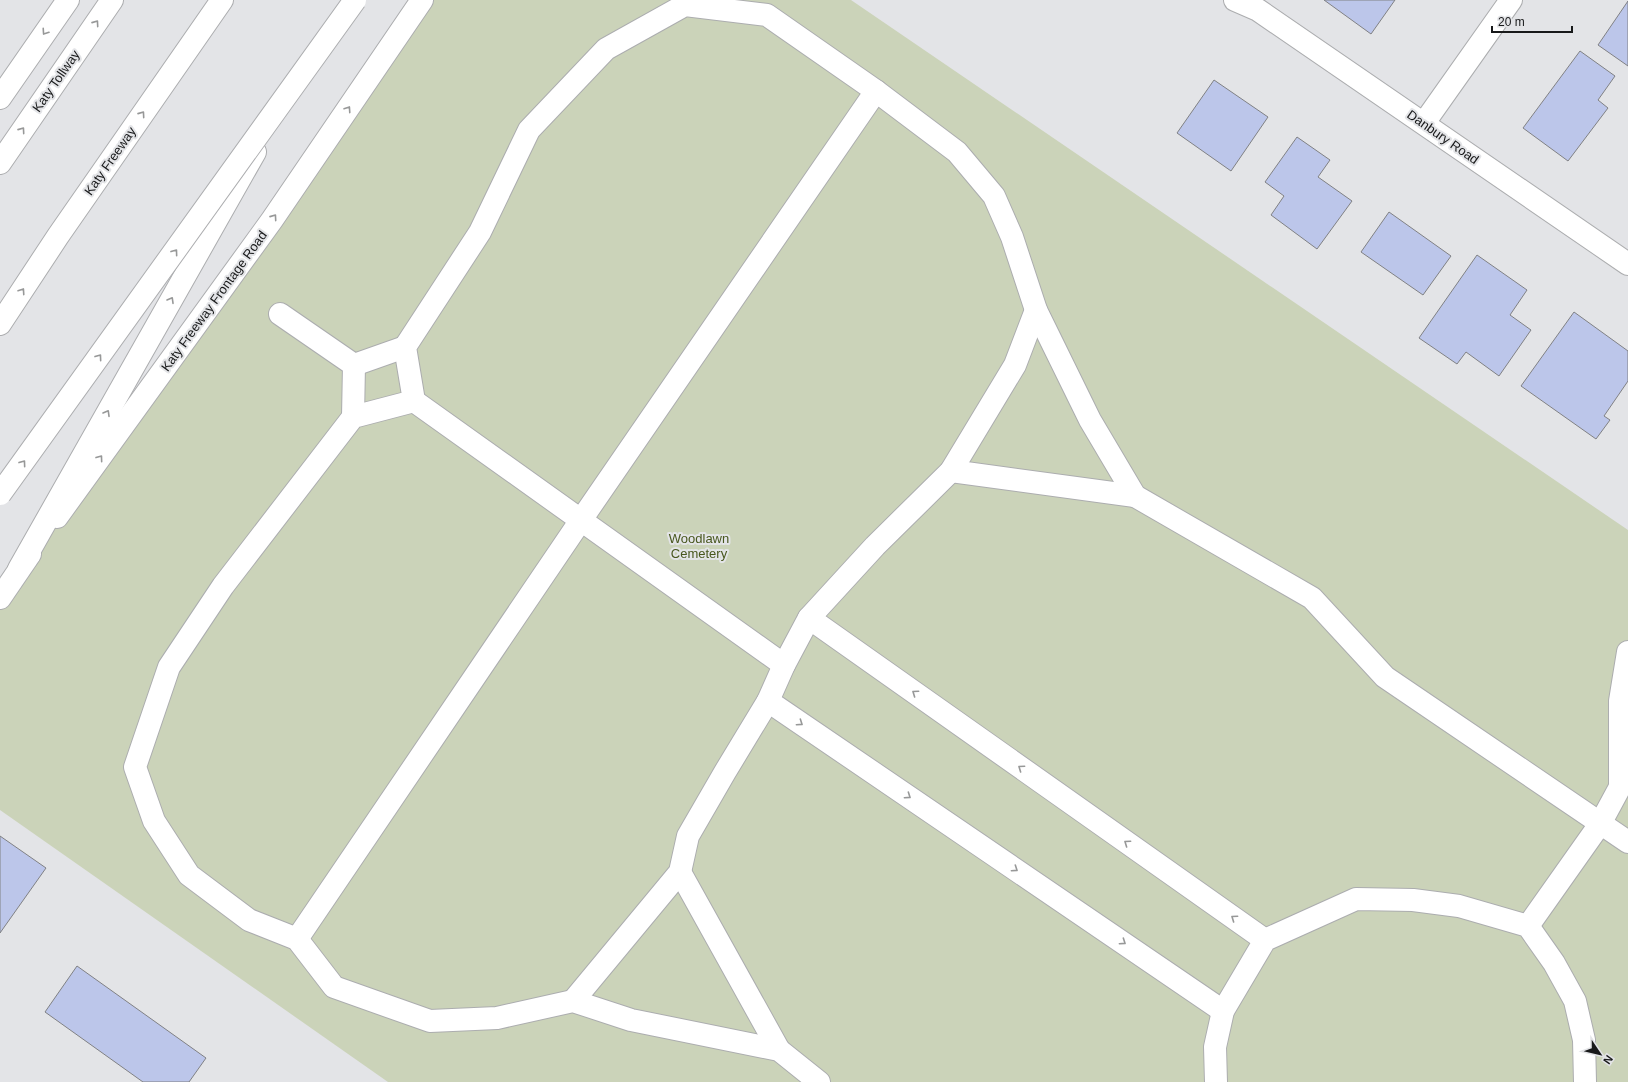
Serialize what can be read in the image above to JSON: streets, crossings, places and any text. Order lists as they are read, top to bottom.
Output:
{
  "streets": {
    "main road": [
      "Katy Tollway",
      "Danbury Road",
      "Katy Freeway",
      "Katy Freeway Frontage Road"
    ]
  },
  "parks": ["Woodlawn Cemetery"],
  "scale_bar": "20 m",
  "north": "bottom right"
}
